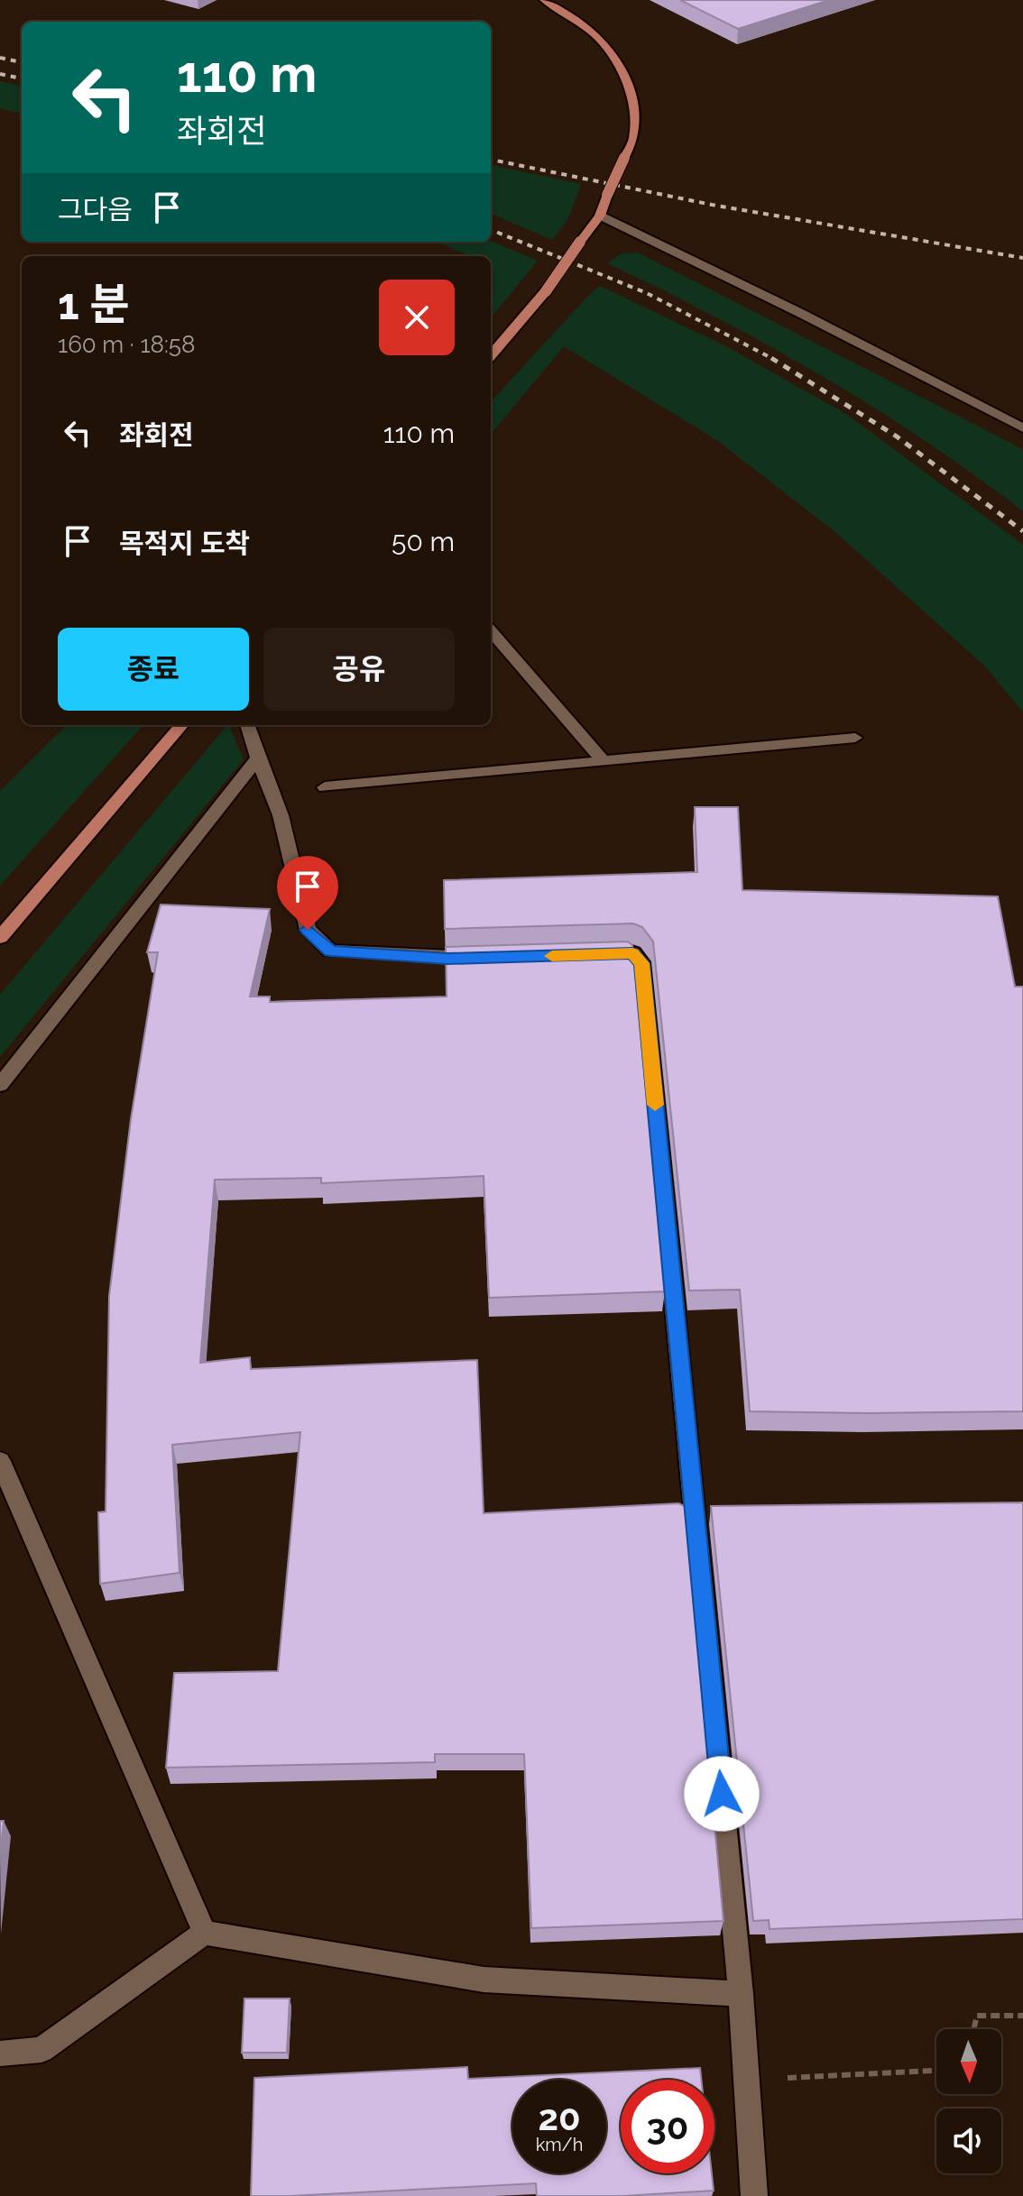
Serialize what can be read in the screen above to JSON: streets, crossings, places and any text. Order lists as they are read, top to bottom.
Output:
{
  "north": "bottom",
  "page": {
    "turn": ["110 m", "좌회전"],
    "then": "그다음",
    "heading": ["1 분", "160 m · 18:58"],
    "list": [
      {
        "name": "좌회전",
        "value": "110 m"
      },
      {
        "name": "목적지 도착",
        "value": "50 m"
      }
    ],
    "buttons": ["종료", "공유"],
    "speed": "20 km/h",
    "limit": "30"
  }
}
